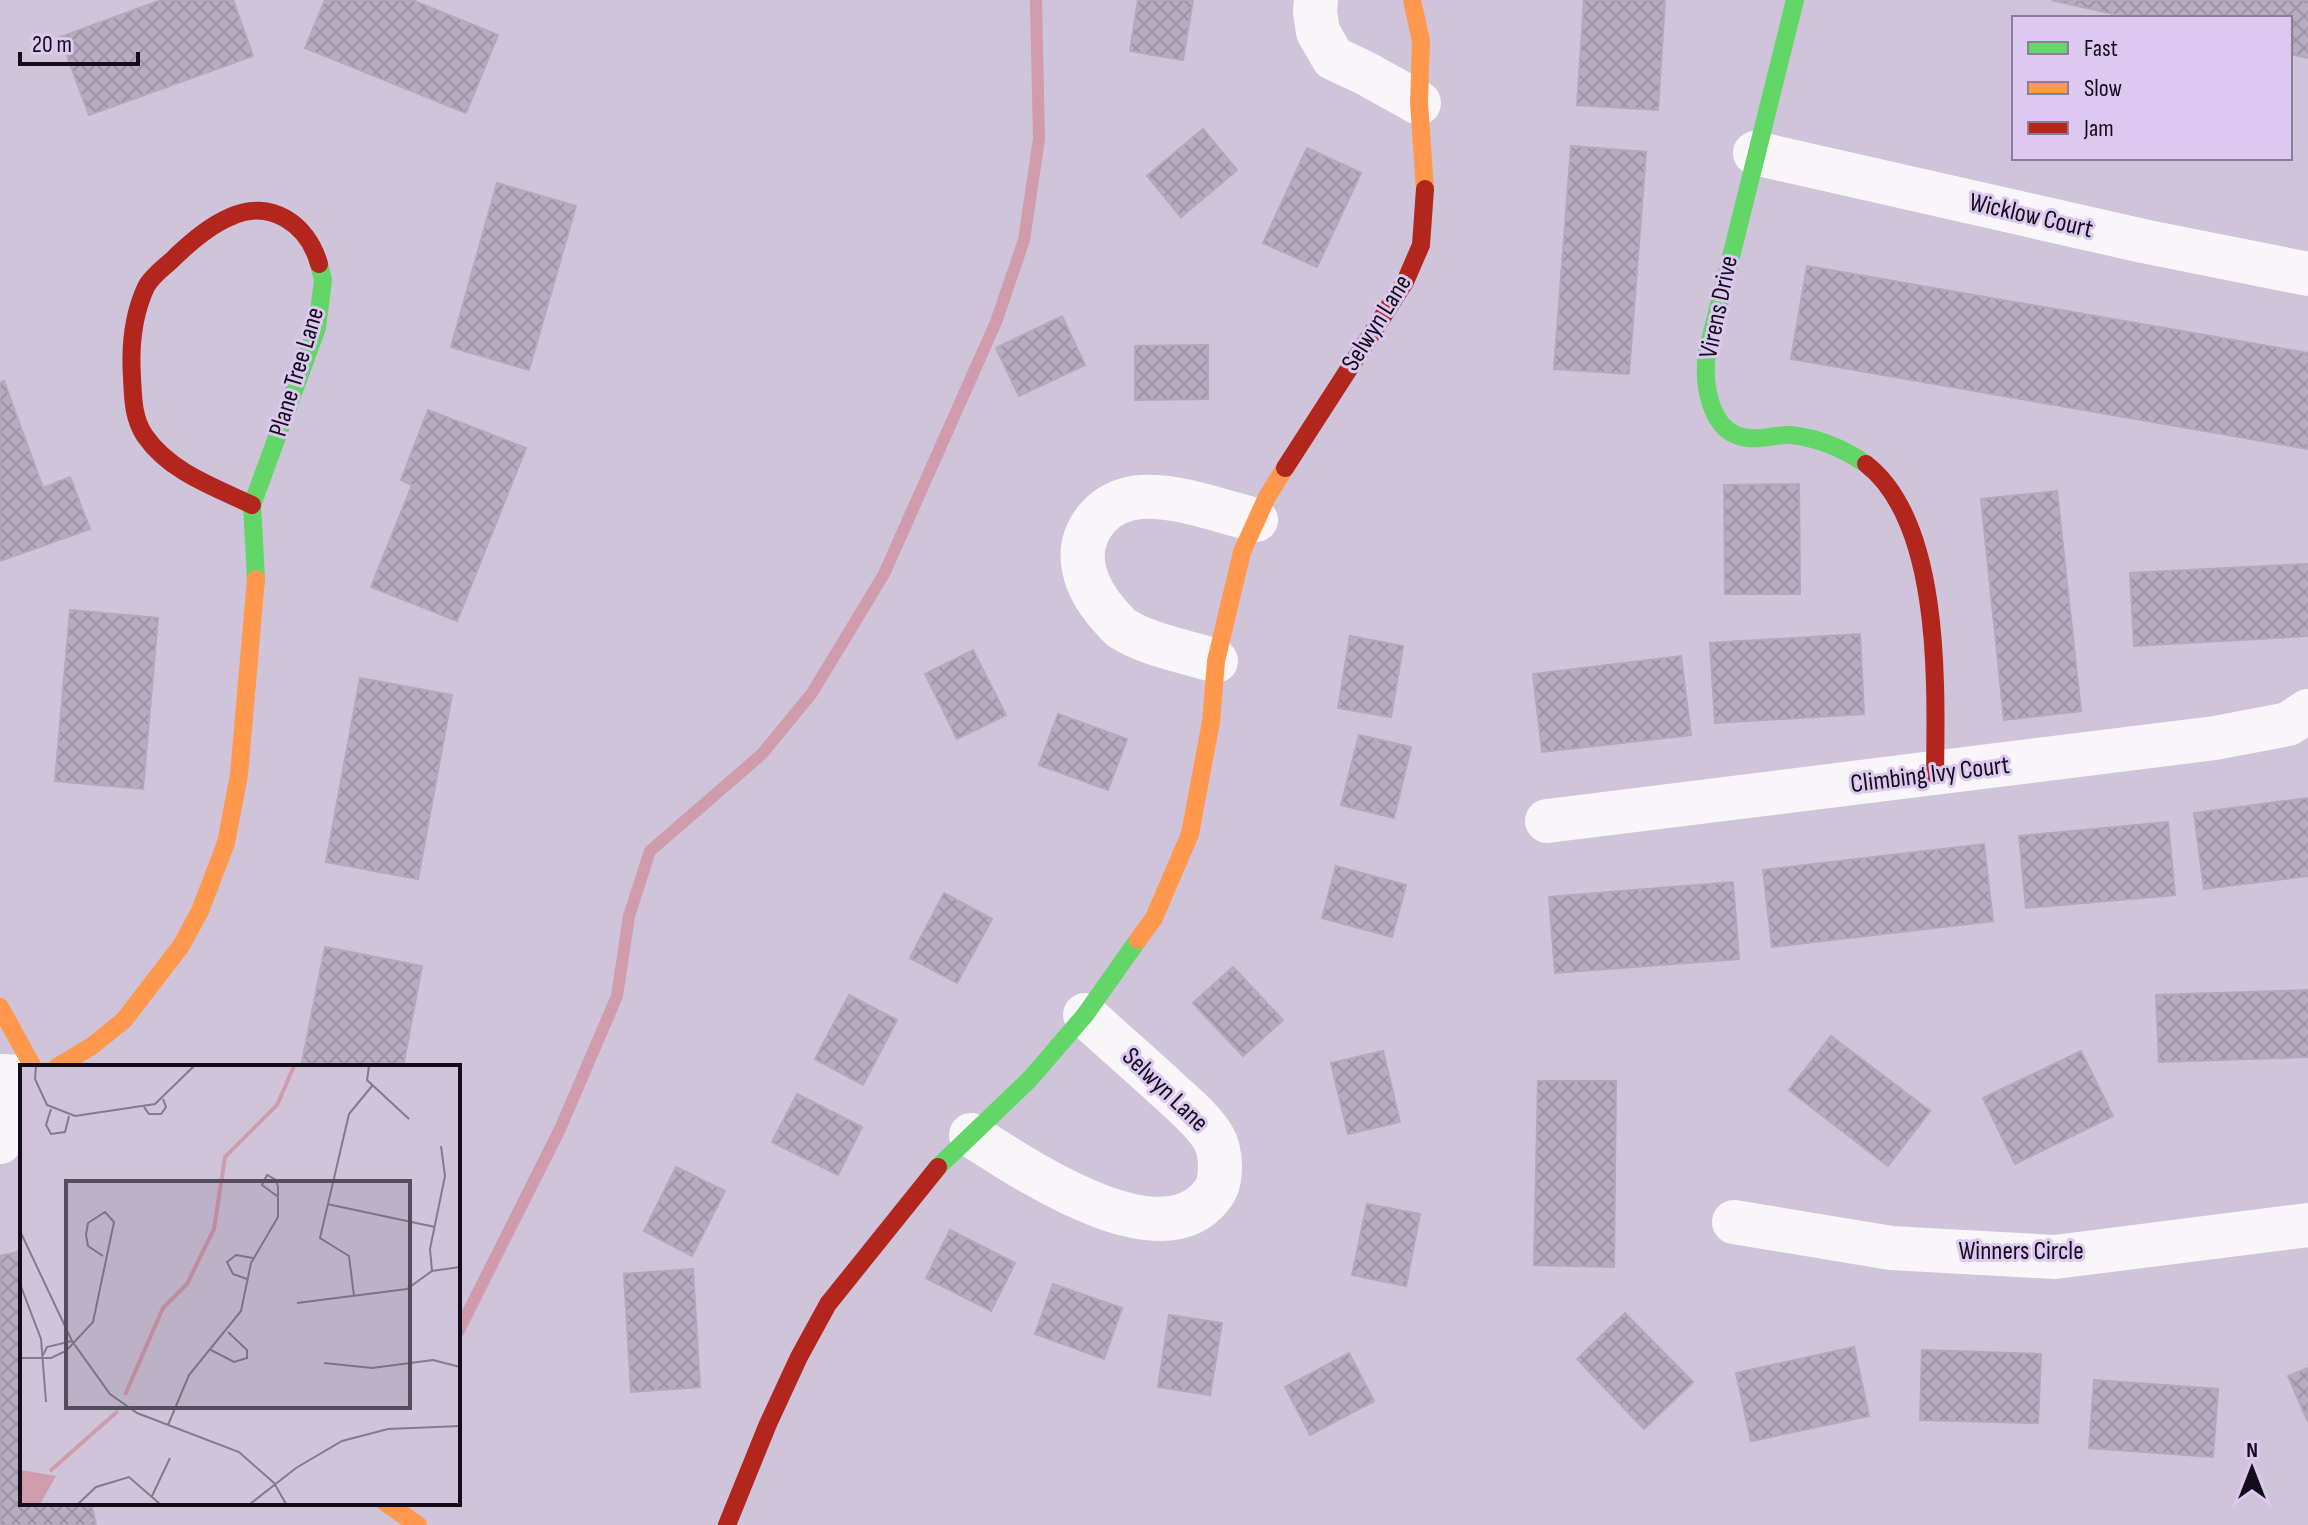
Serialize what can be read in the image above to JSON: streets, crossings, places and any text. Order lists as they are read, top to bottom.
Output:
{
  "streets": {
    "street": [
      "Wicklow Court",
      "Virens Drive",
      "Selwyn Lane",
      "Plane Tree Lane",
      "Climbing Ivy Court",
      "Winners Circle"
    ]
  },
  "crossings": [
    ["Wicklow Court", "Virens Drive"],
    ["Virens Drive", "Climbing Ivy Court"]
  ],
  "legend": ["Fast", "Slow", "Jam"],
  "scale_bar": "20 m",
  "north": "top"
}
